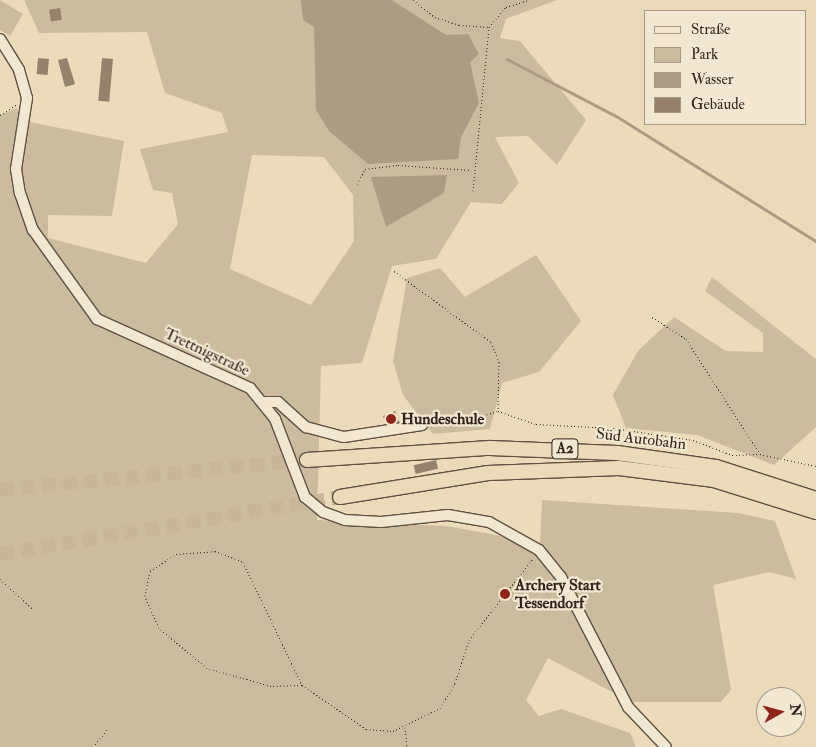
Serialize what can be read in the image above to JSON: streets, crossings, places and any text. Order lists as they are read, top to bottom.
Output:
{
  "streets": {
    "highway": ["Süd Autobahn", "A2"],
    "street": ["Trettnigstraße"]
  },
  "places": ["Hundeschule", "Archery Start Tessendorf"],
  "legend": [
    "Straße",
    "Park",
    "Wasser",
    "Gebäude"
  ],
  "north": "right"
}
